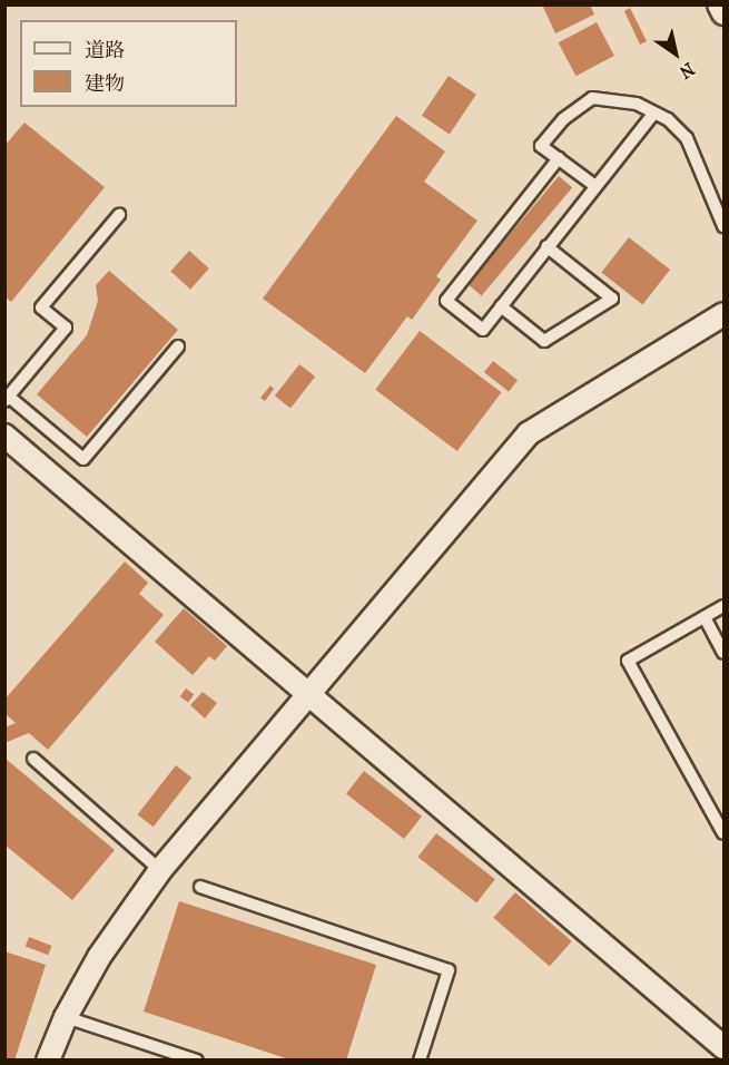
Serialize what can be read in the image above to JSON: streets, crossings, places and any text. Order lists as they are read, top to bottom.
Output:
{
  "legend": ["道路", "建物"],
  "north": "bottom right"
}
